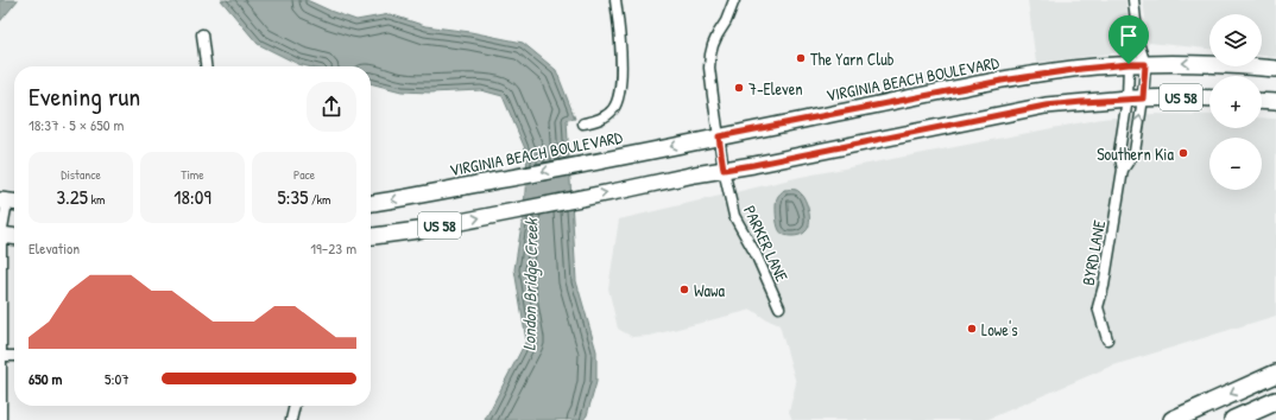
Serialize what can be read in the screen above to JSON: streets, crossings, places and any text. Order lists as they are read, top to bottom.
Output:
{
  "streets": {
    "main road": ["VIRGINIA BEACH BOULEVARD", "US 58"],
    "street": ["PARKER LANE", "BYRD LANE"]
  },
  "crossings": [
    ["VIRGINIA BEACH BOULEVARD", "PARKER LANE"],
    ["VIRGINIA BEACH BOULEVARD", "BYRD LANE"],
    ["US 58", "PARKER LANE"],
    ["US 58", "BYRD LANE"]
  ],
  "water": ["London Bridge Creek"],
  "places": [
    "The Yarn Club",
    "7-Eleven",
    "Southern Kia",
    "Wawa",
    "Lowe's"
  ],
  "page": {
    "map_buttons": ["+", "−"],
    "heading": ["Evening run", "18:37 · 5 × 650 m"],
    "stats": [
      ["Distance", "3.25 km"],
      ["Time", "18:09"],
      ["Pace", "5:35 /km"]
    ],
    "chart": ["Elevation", "19–23 m"],
    "list": [
      {
        "name": "650 m",
        "note": "5:07"
      }
    ]
  }
}
